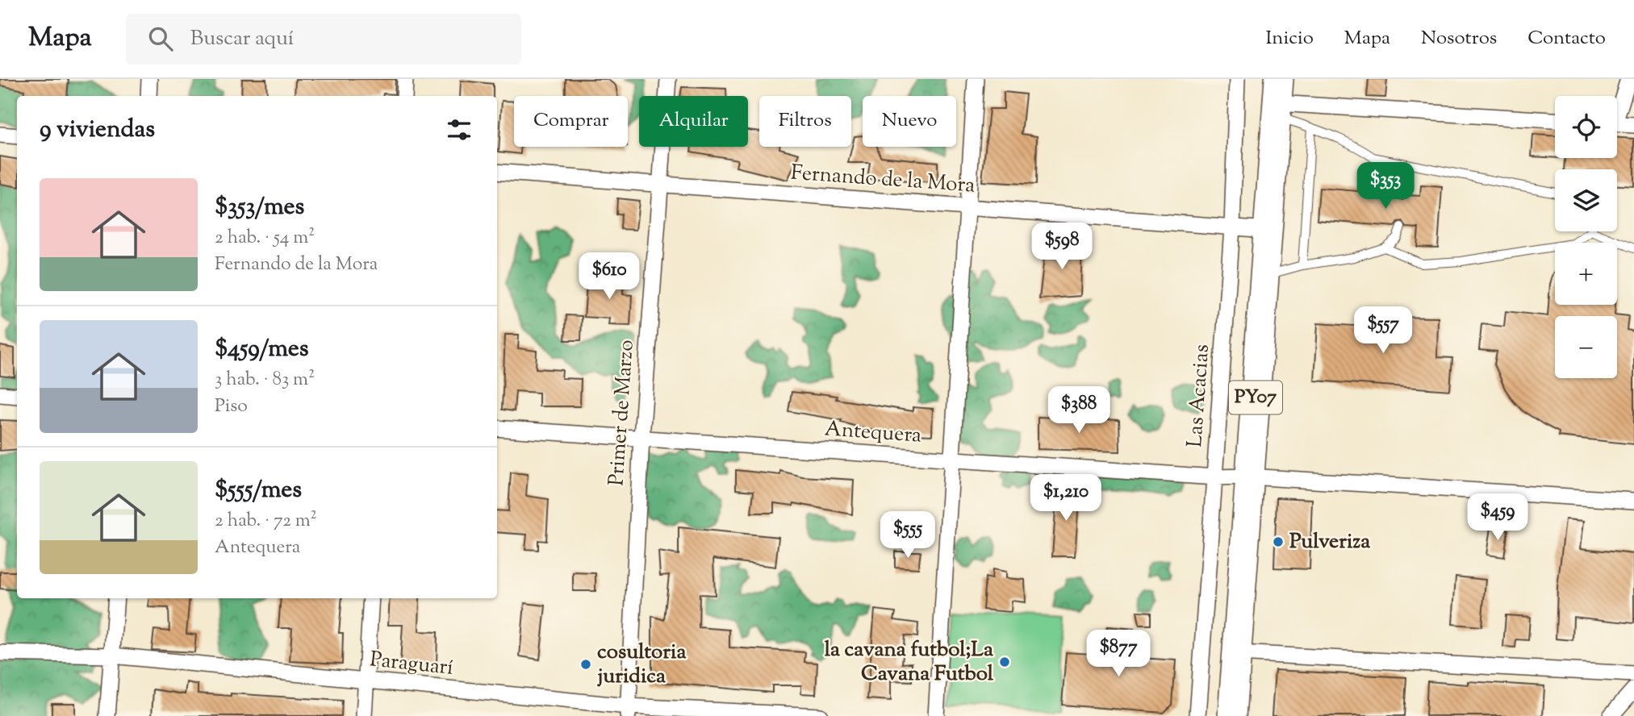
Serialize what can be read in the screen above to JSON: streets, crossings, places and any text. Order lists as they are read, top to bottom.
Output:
{
  "streets": {
    "highway": ["PY07"],
    "street": [
      "Fernando de la Mora",
      "Las Acacias",
      "Primer de Marzo",
      "Antequera",
      "Paraguarí"
    ]
  },
  "crossings": [
    ["Fernando de la Mora", "Las Acacias"],
    ["Fernando de la Mora", "PY07"],
    ["Fernando de la Mora", "Primer de Marzo"],
    ["Las Acacias", "Antequera"],
    ["PY07", "Antequera"],
    ["Primer de Marzo", "Antequera"],
    ["Primer de Marzo", "Paraguarí"]
  ],
  "places": ["Pulveriza", "la cavana futbol;La Cavana Futbol", "cosultoria juridica"],
  "page": {
    "header": "Mapa",
    "search": "Buscar aquí",
    "nav": [
      "Inicio",
      "Mapa",
      "Nosotros",
      "Contacto"
    ],
    "map_buttons": ["+", "−"],
    "chip": [
      "Comprar",
      "Alquilar",
      "Filtros",
      "Nuevo"
    ],
    "heading": "9 viviendas",
    "price": [
      "$353",
      "$598",
      "$610",
      "$557",
      "$388",
      "$1,210",
      "$459",
      "$555",
      "$877"
    ],
    "list": [
      {
        "name": "$353/mes",
        "note": "2 hab. · 54 m² · Fernando de la Mora"
      },
      {
        "name": "$459/mes",
        "note": "3 hab. · 83 m² · Piso"
      },
      {
        "name": "$555/mes",
        "note": "2 hab. · 72 m² · Antequera"
      }
    ]
  }
}
